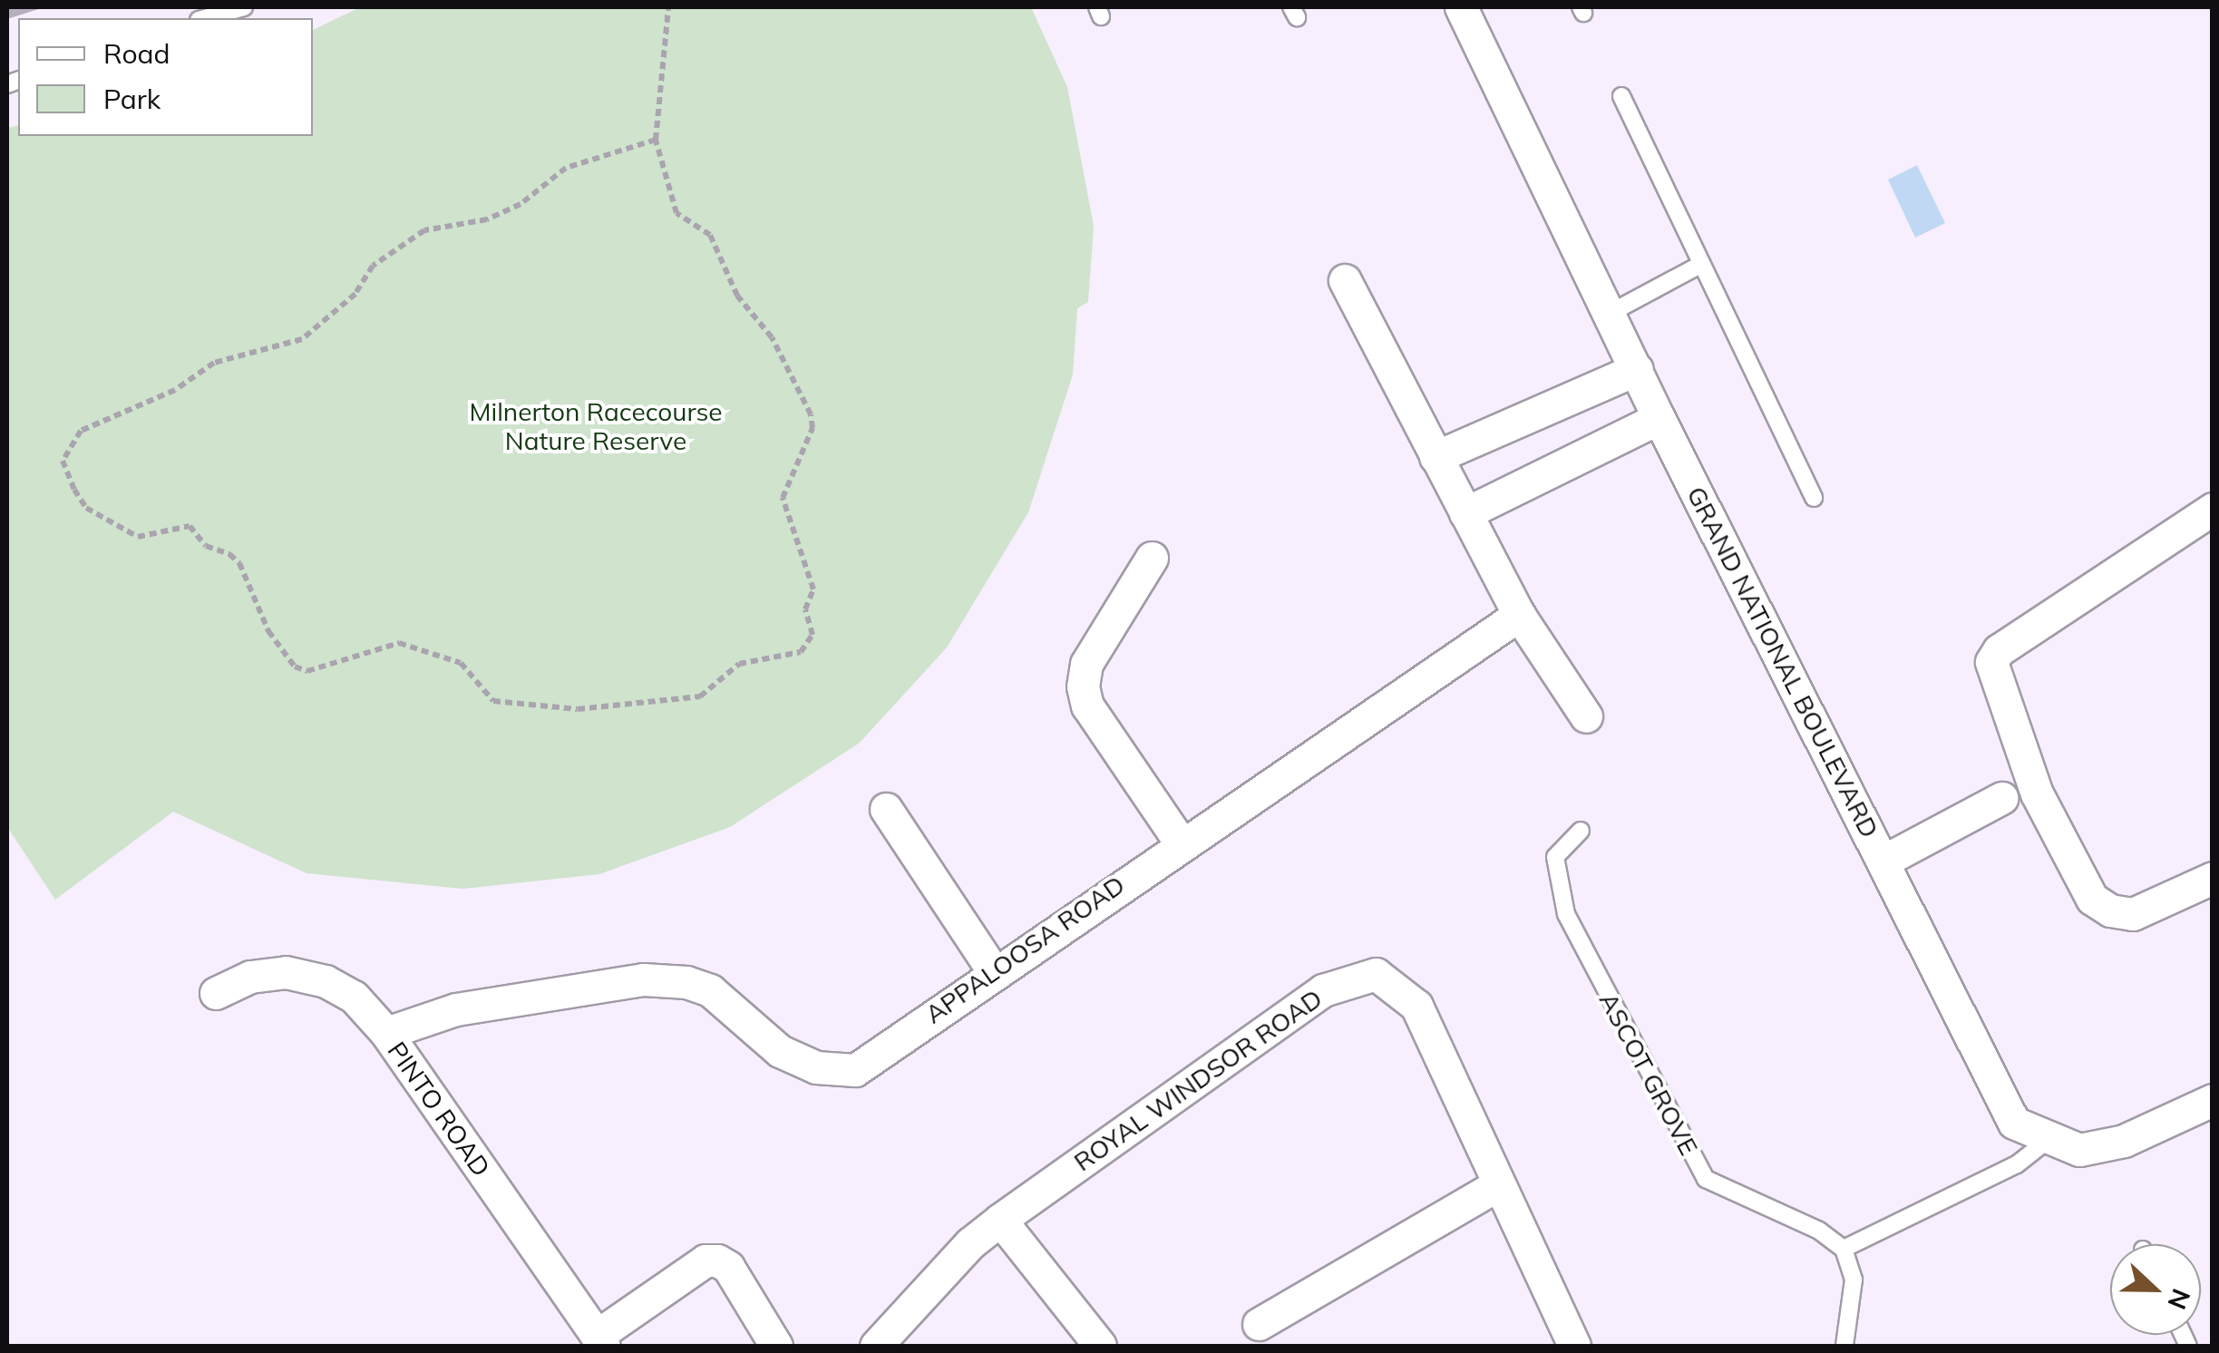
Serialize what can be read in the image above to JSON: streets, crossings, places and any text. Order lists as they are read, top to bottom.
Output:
{
  "streets": {
    "street": [
      "GRAND NATIONAL BOULEVARD",
      "APPALOOSA ROAD",
      "ROYAL WINDSOR ROAD",
      "PINTO ROAD"
    ],
    "lane": ["ASCOT GROVE"]
  },
  "crossings": [
    ["APPALOOSA ROAD", "PINTO ROAD"]
  ],
  "parks": ["Milnerton Racecourse Nature Reserve"],
  "legend": ["Road", "Park"],
  "north": "right"
}
